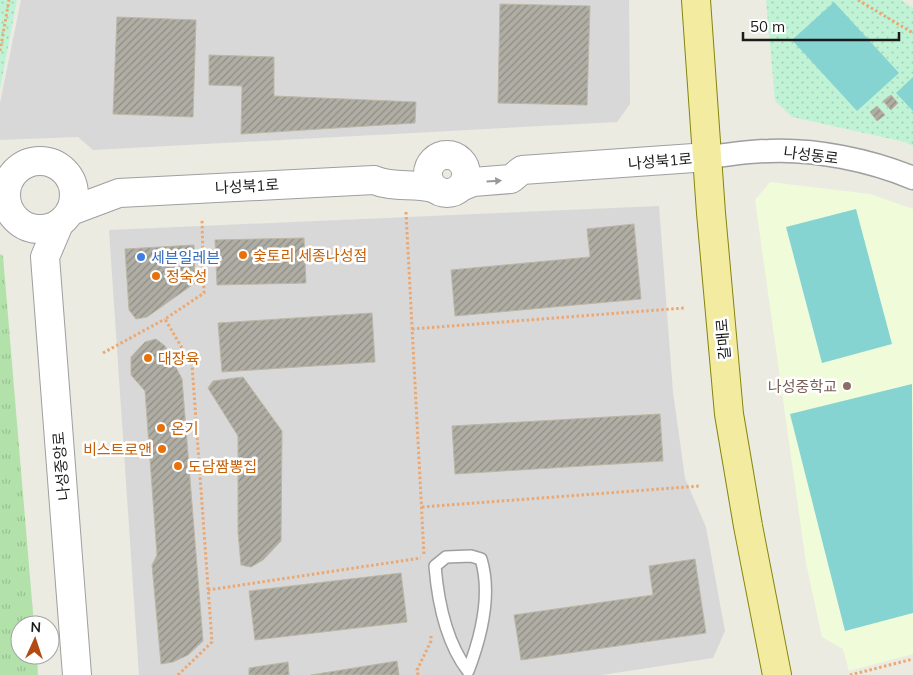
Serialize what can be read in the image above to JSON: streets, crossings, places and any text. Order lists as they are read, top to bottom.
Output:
{
  "streets": {
    "main road": ["갈매로"],
    "street": ["나성동로", "나성북1로", "나성중앙로"]
  },
  "crossings": [
    ["나성동로", "나성북1로"],
    ["나성동로", "갈매로"],
    ["나성북1로", "갈매로"]
  ],
  "places": [
    "숯토리 세종나성점",
    "세븐일레븐",
    "정숙성",
    "대장육",
    "나성중학교",
    "온기",
    "비스트로앤",
    "도담짬뽕집"
  ],
  "scale_bar": "50 m",
  "north": "top"
}
